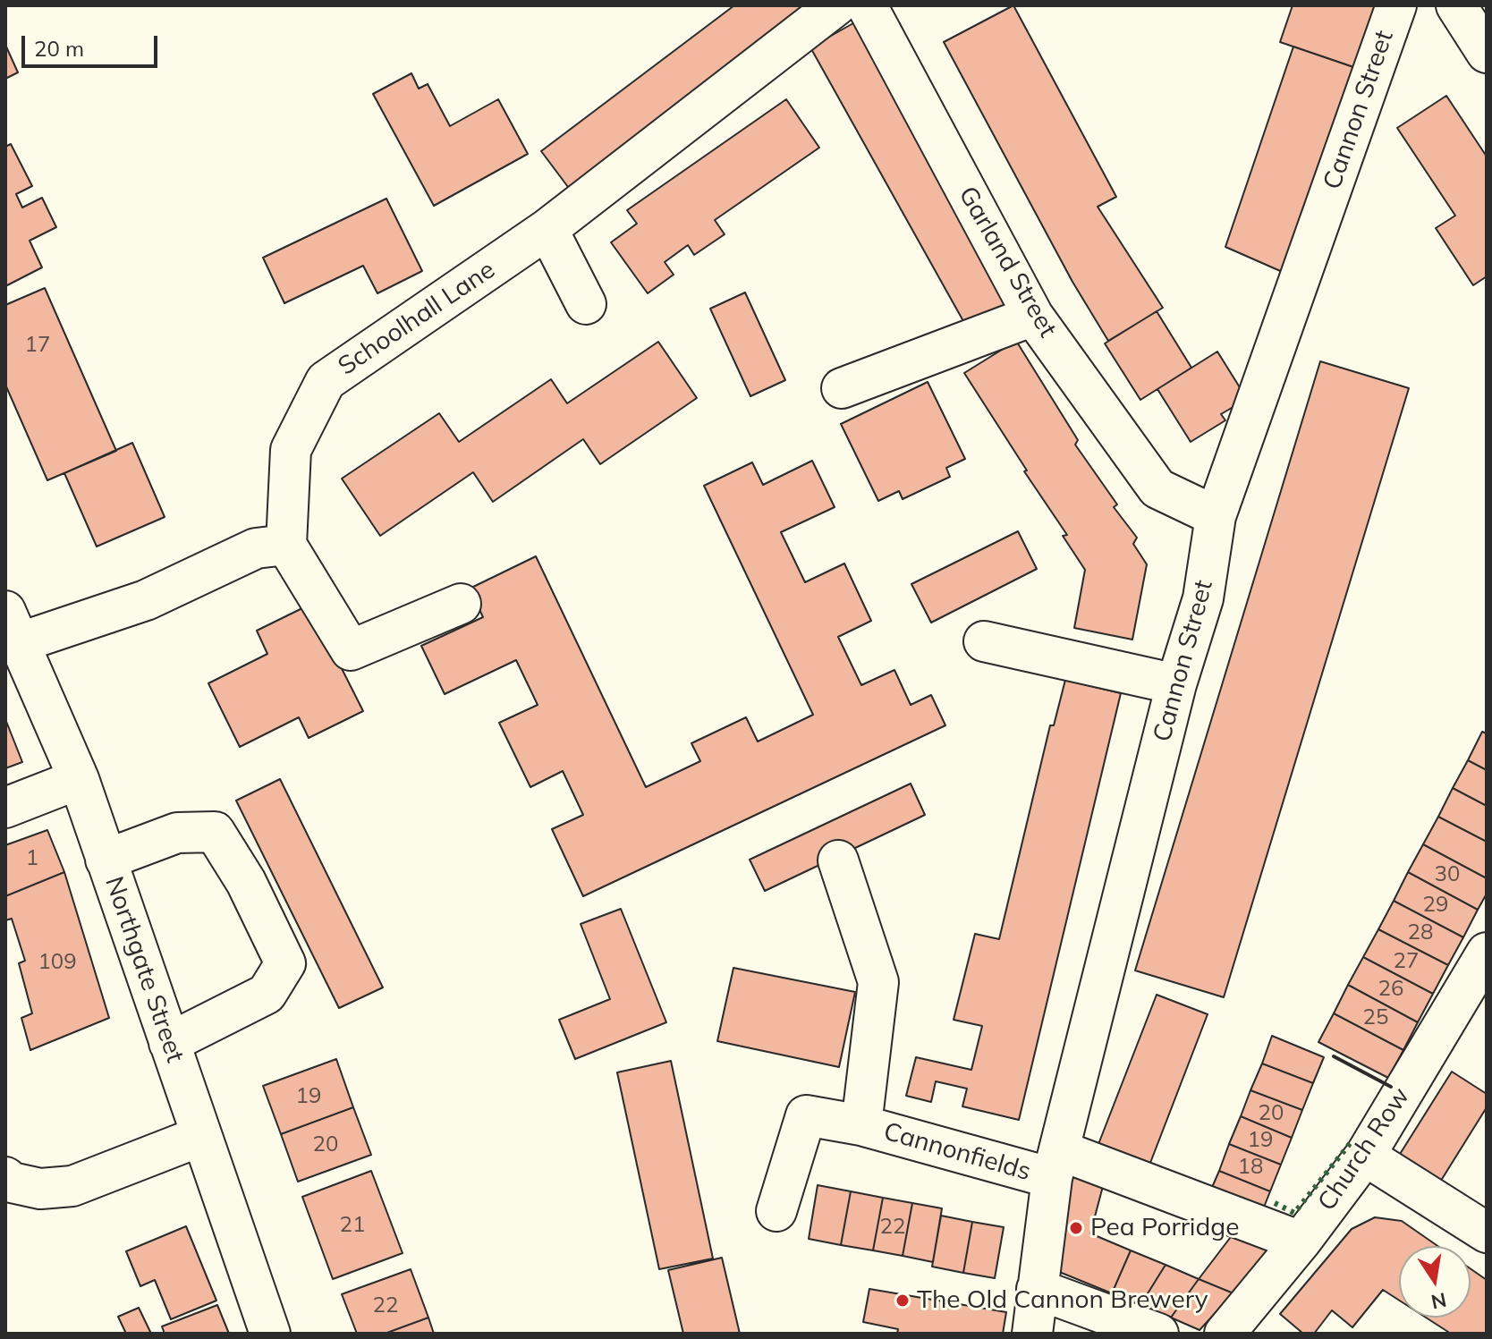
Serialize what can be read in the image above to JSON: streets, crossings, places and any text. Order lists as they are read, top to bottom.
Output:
{
  "streets": {
    "street": [
      "Cannon Street",
      "Garland Street",
      "Schoolhall Lane",
      "Northgate Street",
      "Church Row",
      "Cannonfields"
    ]
  },
  "crossings": [
    ["Cannon Street", "Garland Street"],
    ["Cannon Street", "Cannonfields"],
    ["Church Row", "Cannonfields"]
  ],
  "places": ["Pea Porridge", "The Old Cannon Brewery"],
  "house_numbers": [
    "17",
    "1",
    "30",
    "29",
    "28",
    "27",
    "109",
    "26",
    "25",
    "19",
    "20",
    "19",
    "20",
    "18",
    "21",
    "22",
    "22"
  ],
  "scale_bar": "20 m",
  "north": "bottom"
}
